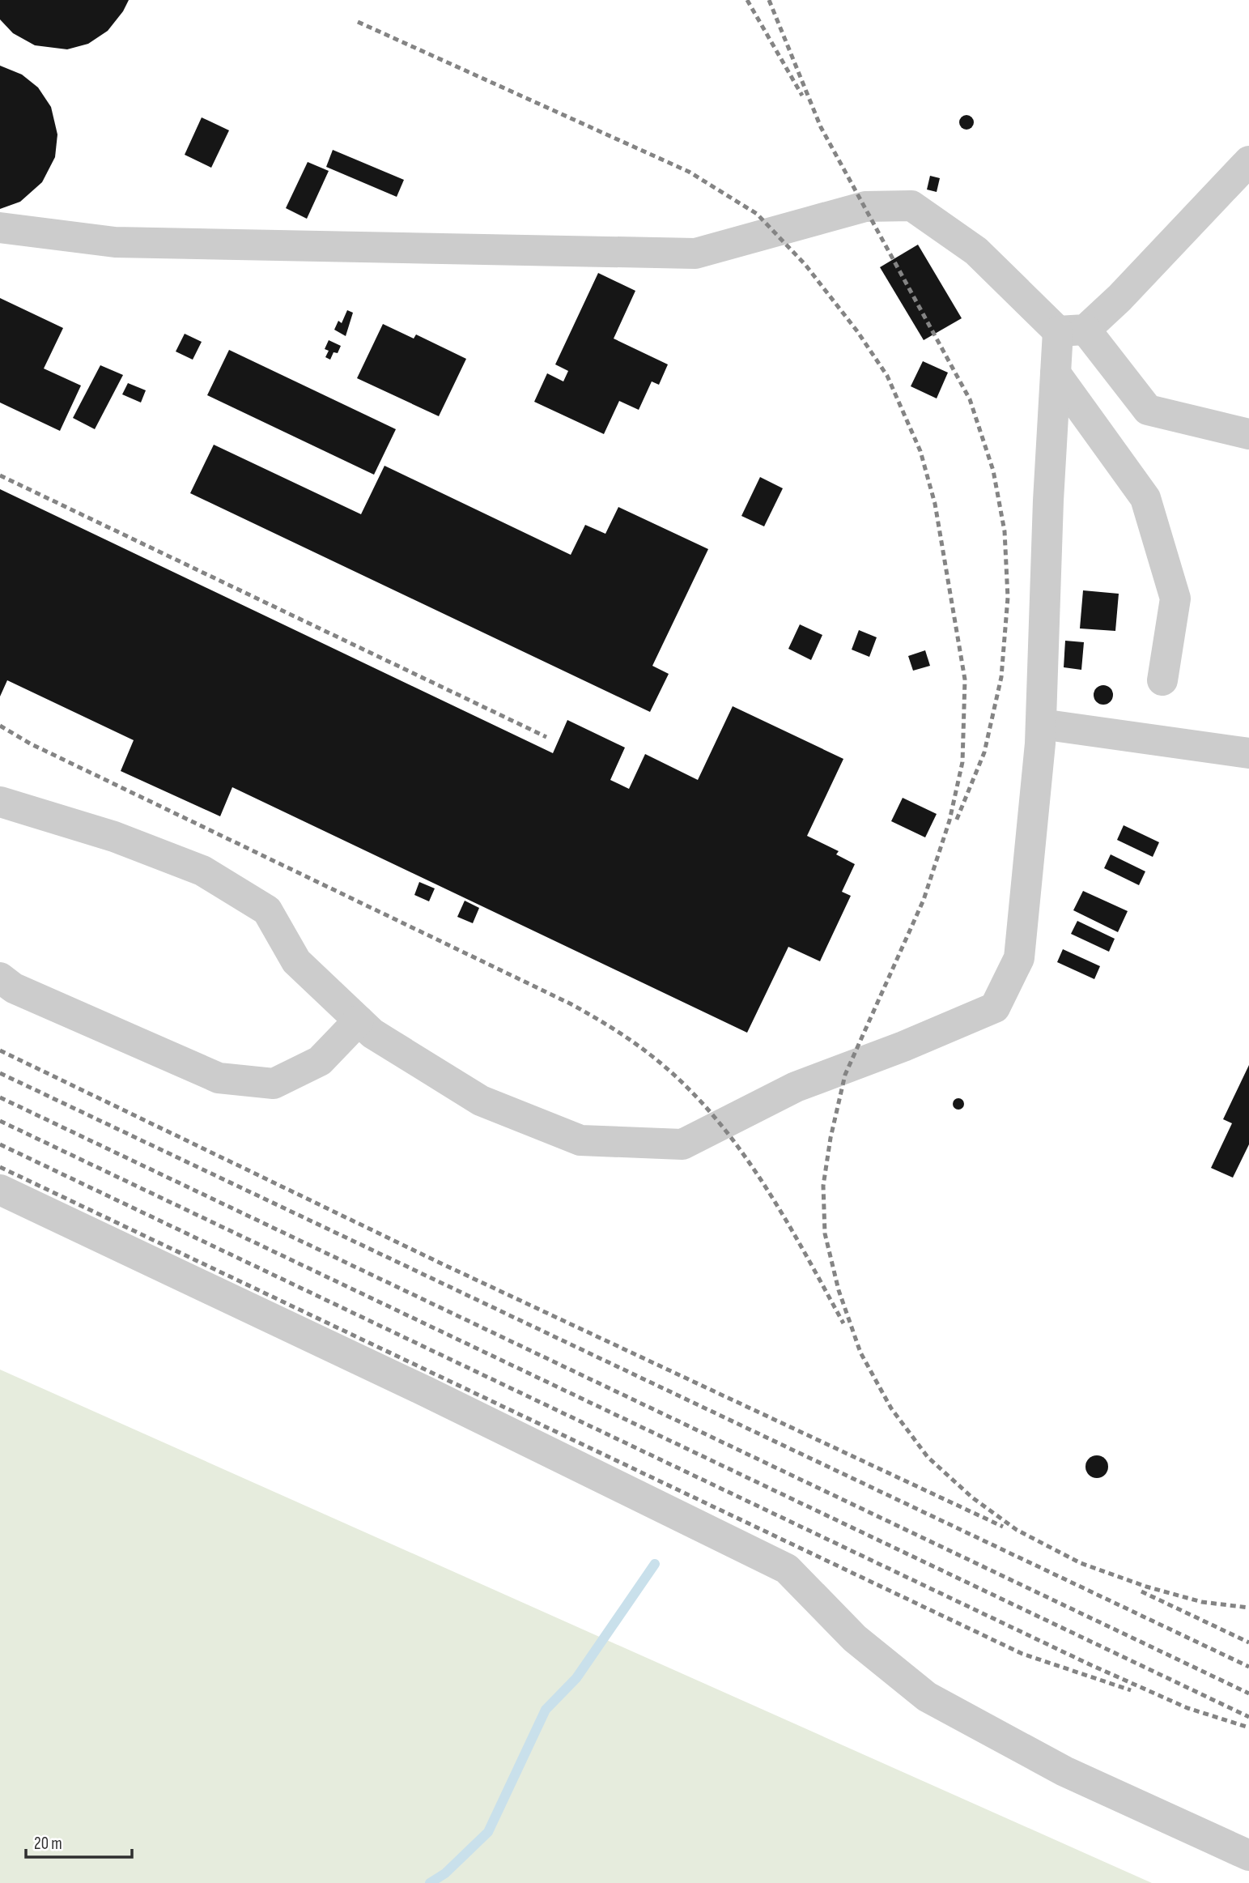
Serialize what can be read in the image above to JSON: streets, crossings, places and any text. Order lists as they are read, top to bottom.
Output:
{
  "scale_bar": "20 m"
}
